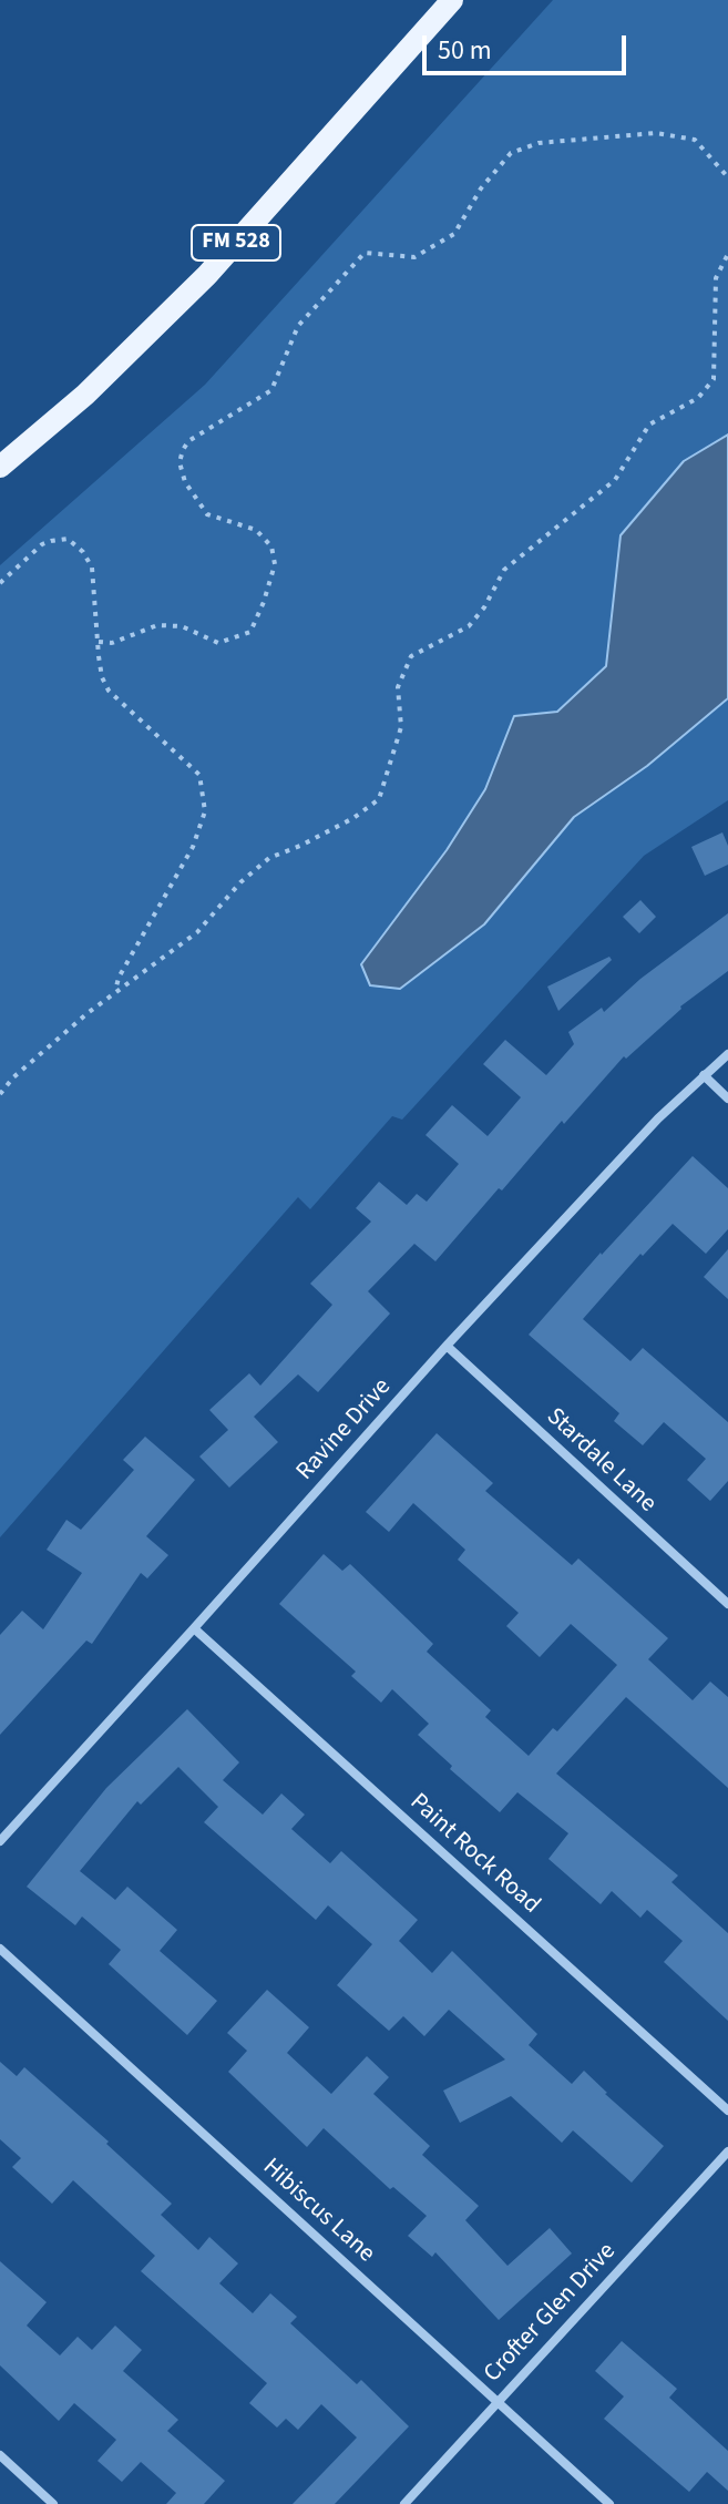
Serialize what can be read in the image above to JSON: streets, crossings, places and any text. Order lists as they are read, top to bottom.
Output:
{
  "streets": {
    "main road": ["FM 528"],
    "street": [
      "Ravine Drive",
      "Stardale Lane",
      "Paint Rock Road",
      "Hibiscus Lane",
      "Crofter Glen Drive"
    ]
  },
  "crossings": [
    ["Ravine Drive", "Stardale Lane"],
    ["Ravine Drive", "Paint Rock Road"],
    ["Hibiscus Lane", "Crofter Glen Drive"]
  ],
  "scale_bar": "50 m"
}
